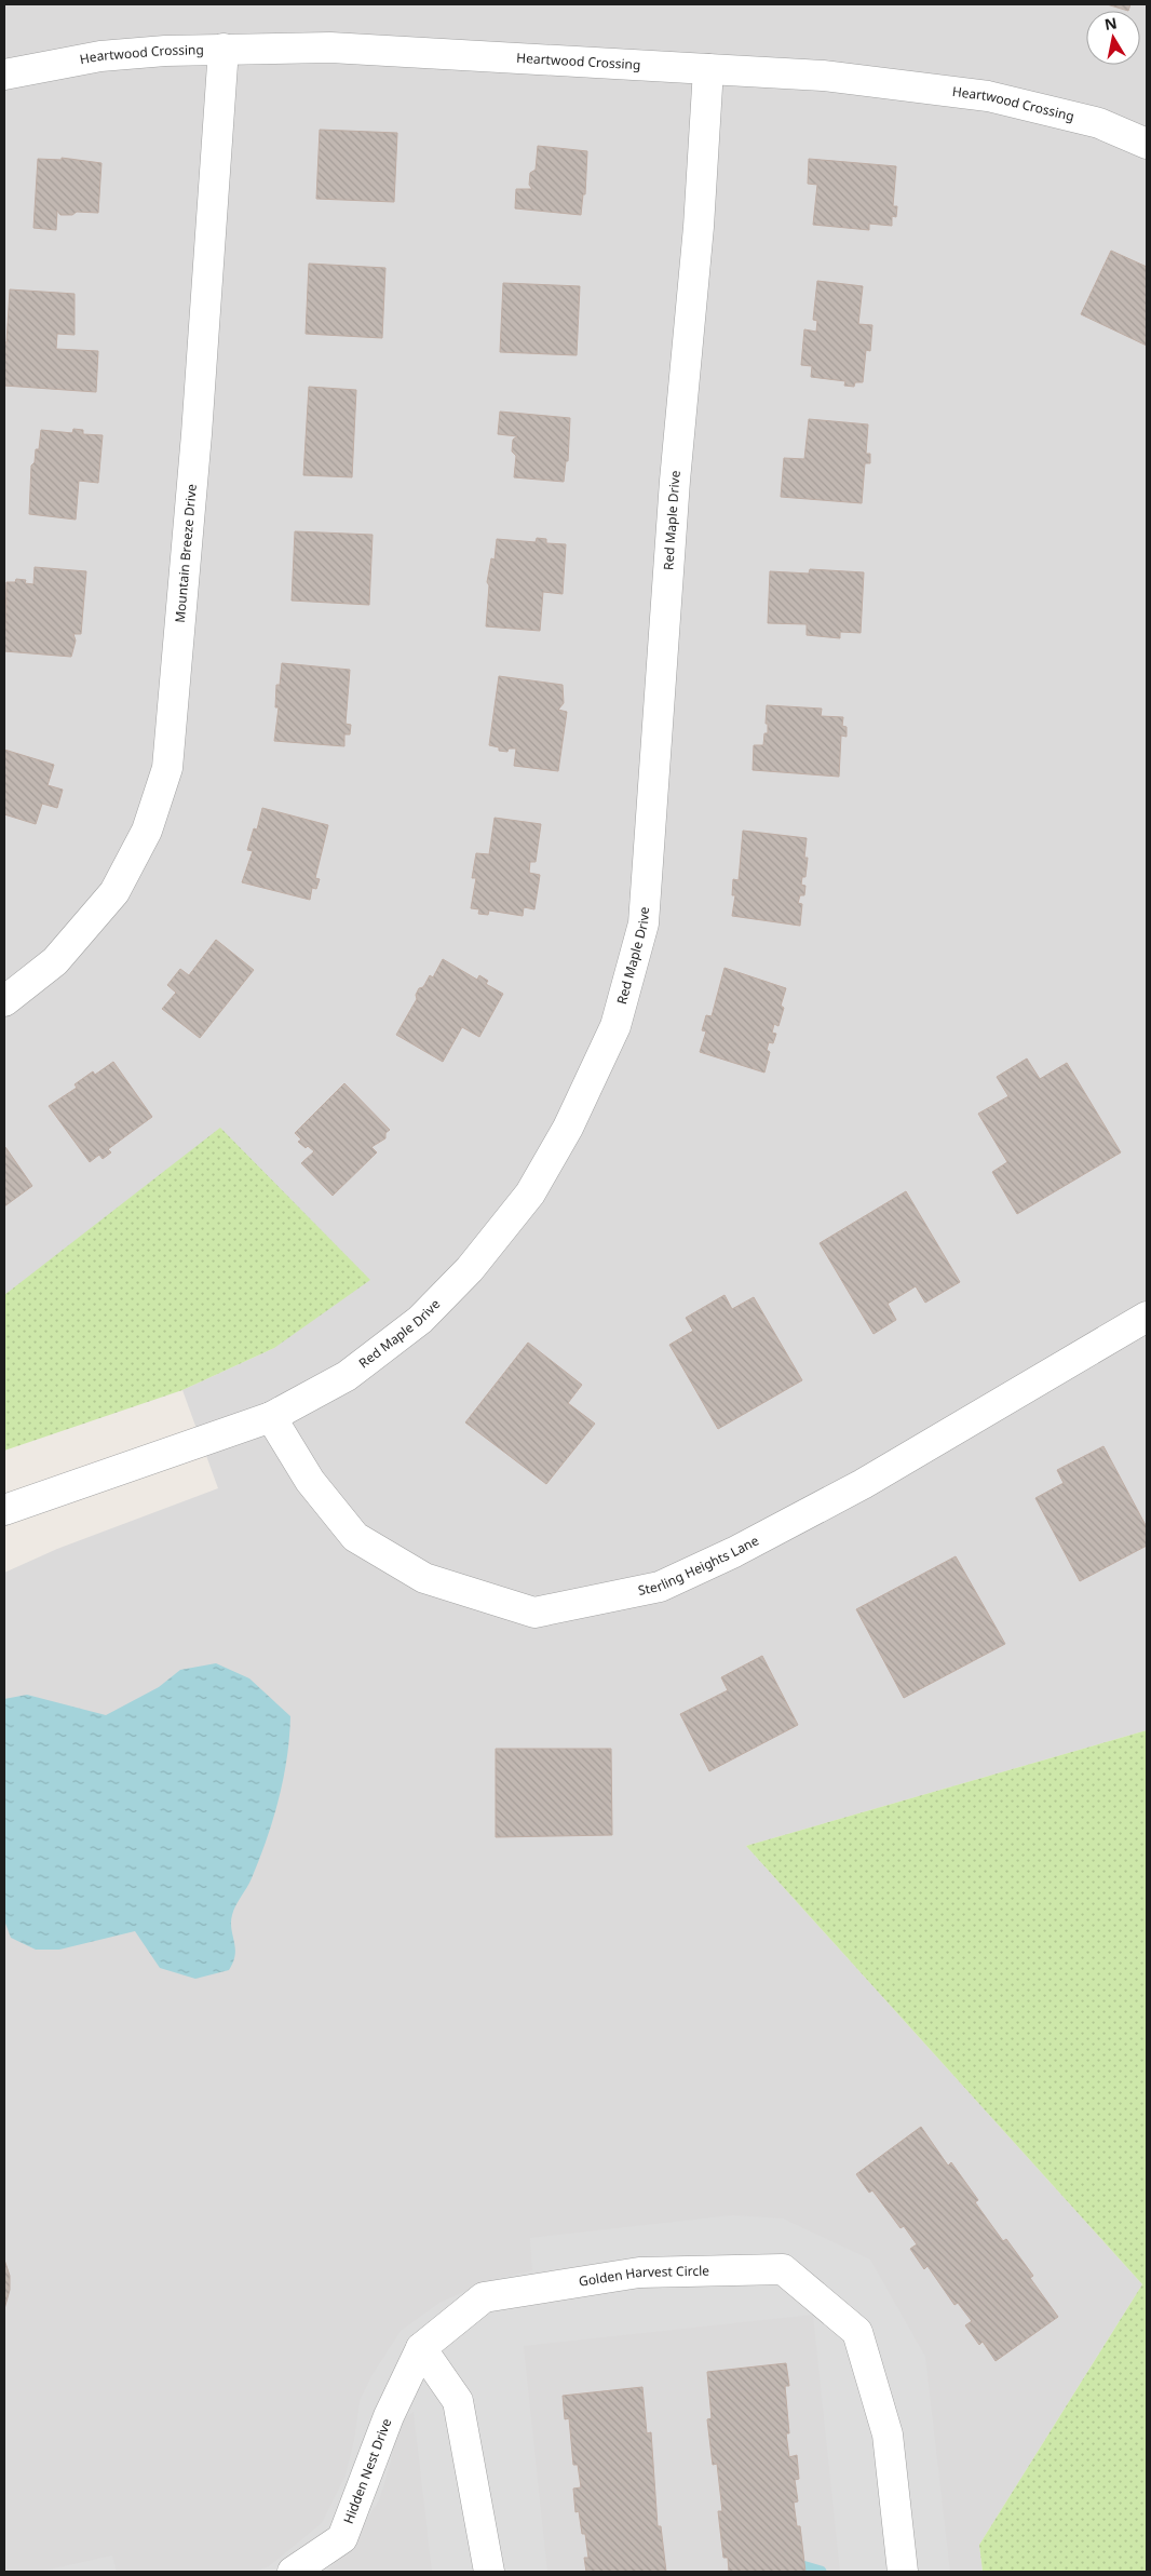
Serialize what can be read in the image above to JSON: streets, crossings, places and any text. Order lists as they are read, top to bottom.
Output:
{
  "streets": {
    "street": [
      "Heartwood Crossing",
      "Red Maple Drive",
      "Mountain Breeze Drive",
      "Sterling Heights Lane",
      "Golden Harvest Circle",
      "Hidden Nest Drive"
    ]
  },
  "crossings": [
    ["Heartwood Crossing", "Red Maple Drive"],
    ["Heartwood Crossing", "Mountain Breeze Drive"],
    ["Red Maple Drive", "Sterling Heights Lane"],
    ["Golden Harvest Circle", "Hidden Nest Drive"]
  ],
  "north": "top"
}
